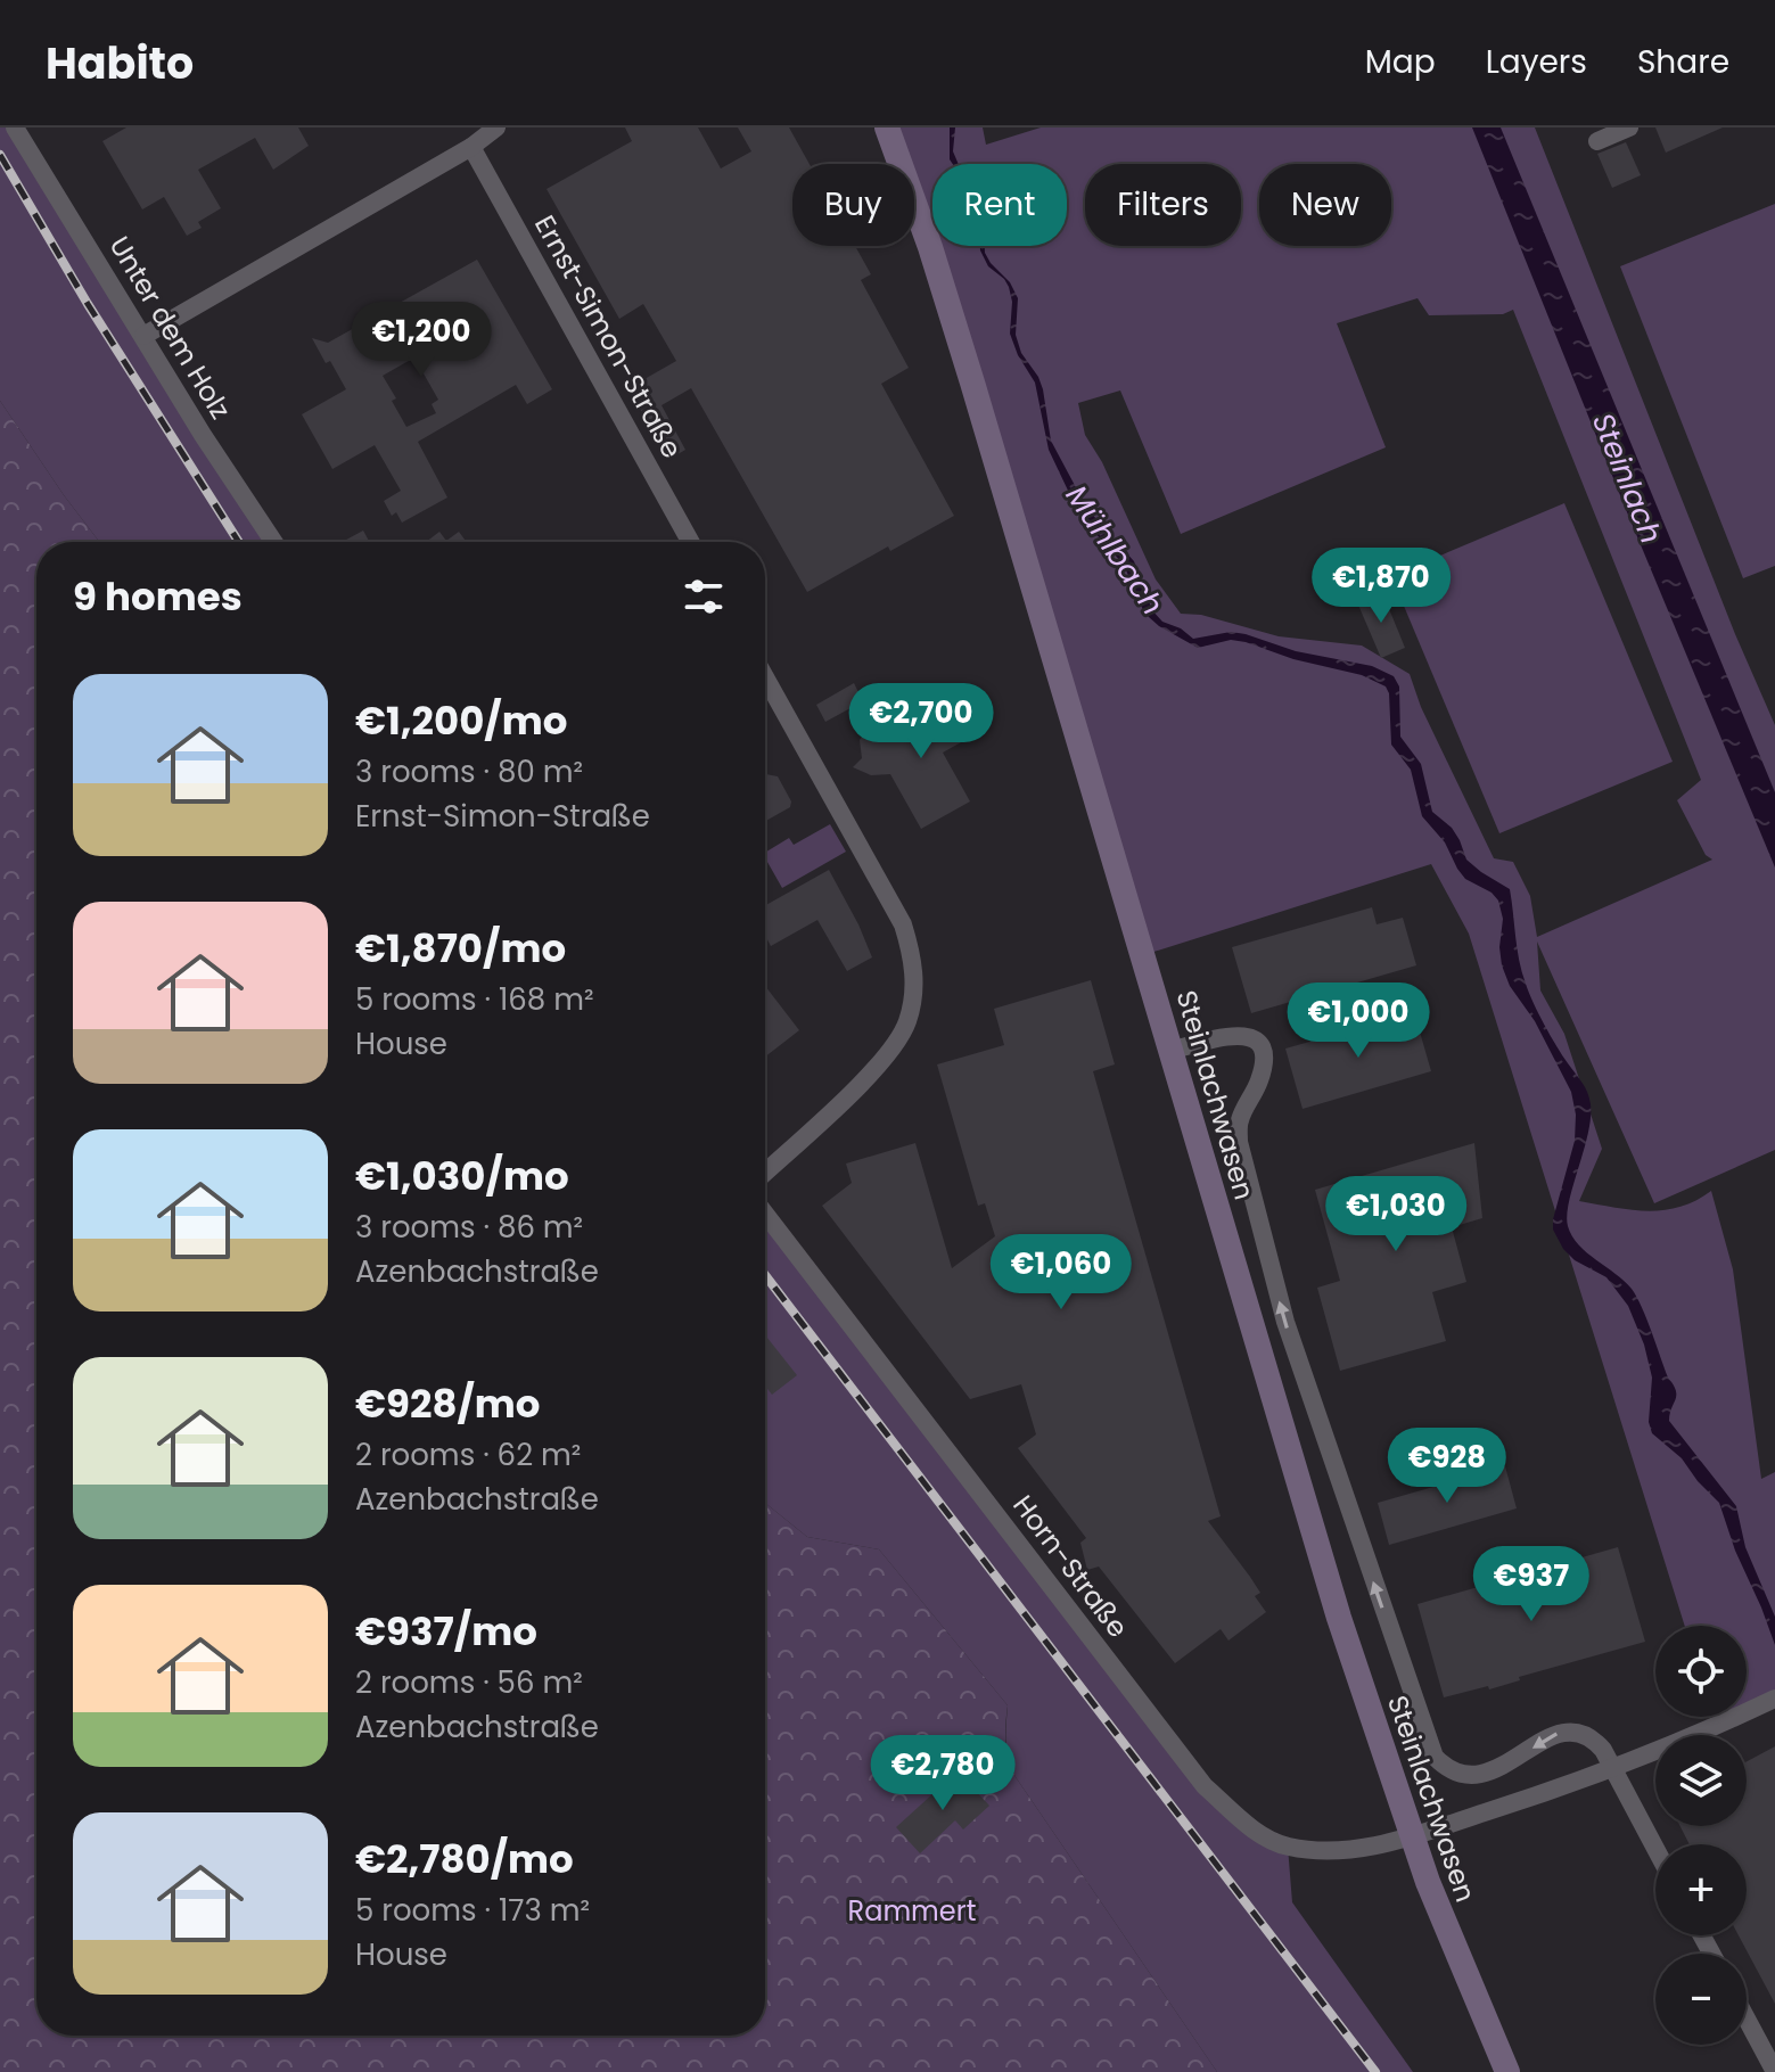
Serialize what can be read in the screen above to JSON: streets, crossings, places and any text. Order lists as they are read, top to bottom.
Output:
{
  "streets": {
    "street": [
      "Unter dem Holz",
      "Ernst-Simon-Straße",
      "Steinlachwasen",
      "Horn-Straße"
    ]
  },
  "crossings": [
    ["Steinlachwasen", "Horn-Straße"]
  ],
  "water": ["Steinlach", "Mühlbach"],
  "parks": ["Rammert"],
  "page": {
    "header": "Habito",
    "nav": ["Map", "Layers", "Share"],
    "chip": [
      "Buy",
      "Rent",
      "Filters",
      "New"
    ],
    "price": [
      "€1,200",
      "€1,870",
      "€2,700",
      "€1,000",
      "€1,030",
      "€1,060",
      "€928",
      "€937",
      "€2,780"
    ],
    "heading": "9 homes",
    "list": [
      {
        "name": "€1,200/mo",
        "note": "3 rooms · 80 m² · Ernst-Simon-Straße"
      },
      {
        "name": "€1,870/mo",
        "note": "5 rooms · 168 m² · House"
      },
      {
        "name": "€1,030/mo",
        "note": "3 rooms · 86 m² · Azenbachstraße"
      },
      {
        "name": "€928/mo",
        "note": "2 rooms · 62 m² · Azenbachstraße"
      },
      {
        "name": "€937/mo",
        "note": "2 rooms · 56 m² · Azenbachstraße"
      },
      {
        "name": "€2,780/mo",
        "note": "5 rooms · 173 m² · House"
      }
    ],
    "map_buttons": ["+", "−"]
  }
}
